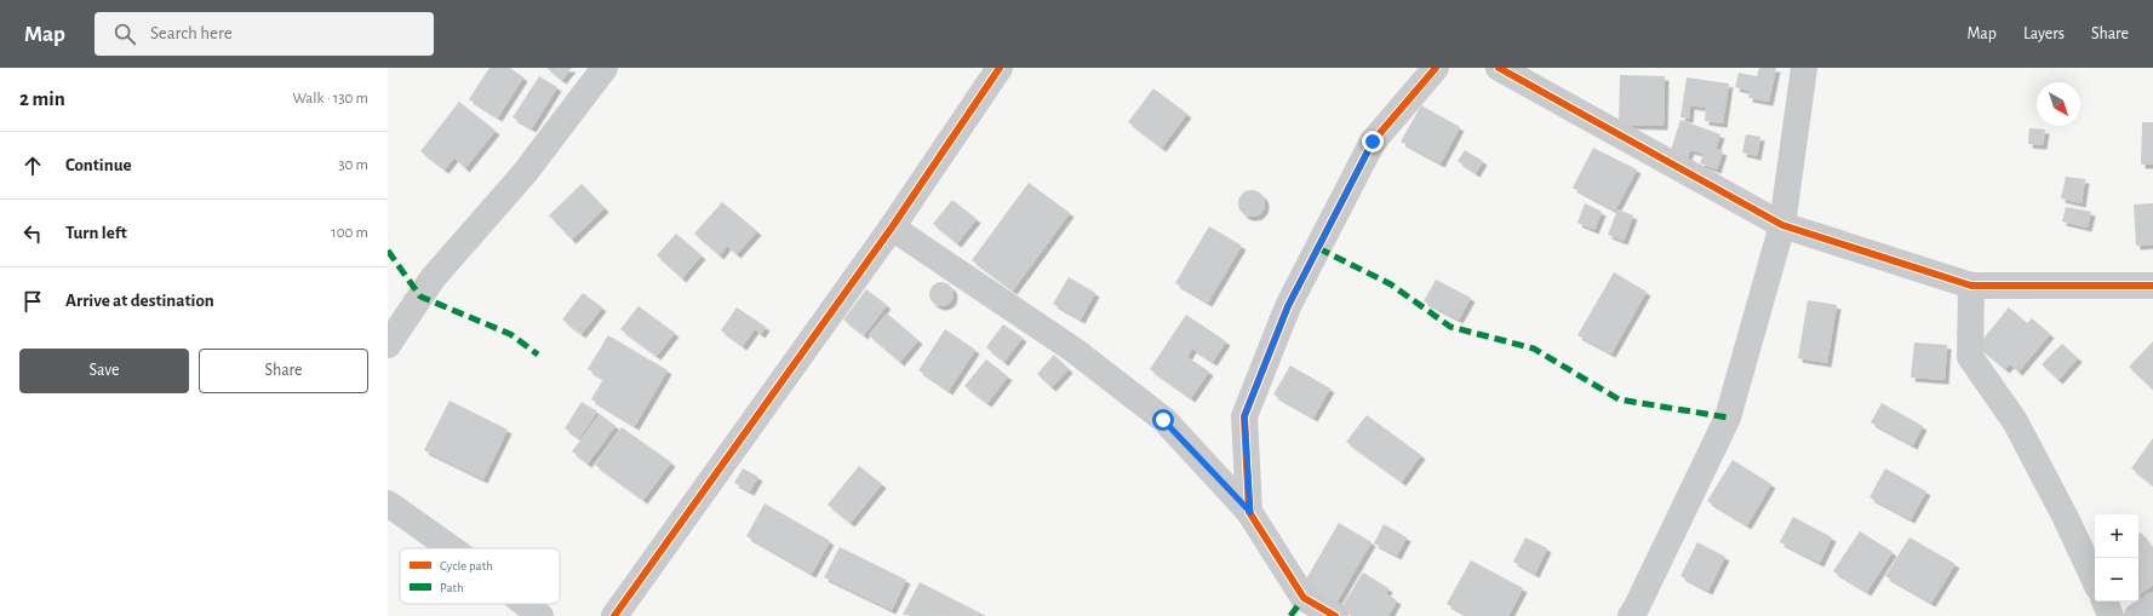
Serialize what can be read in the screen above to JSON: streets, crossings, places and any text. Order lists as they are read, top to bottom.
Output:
{
  "legend": ["Cycle path", "Path"],
  "north": "bottom right",
  "page": {
    "header": "Map",
    "search": "Search here",
    "nav": ["Map", "Layers", "Share"],
    "heading": ["2 min", "Walk · 130 m"],
    "list": [
      ["Continue", "30 m"],
      ["Turn left", "100 m"],
      "Arrive at destination"
    ],
    "buttons": ["Save", "Share"],
    "map_buttons": ["+", "−"]
  }
}
